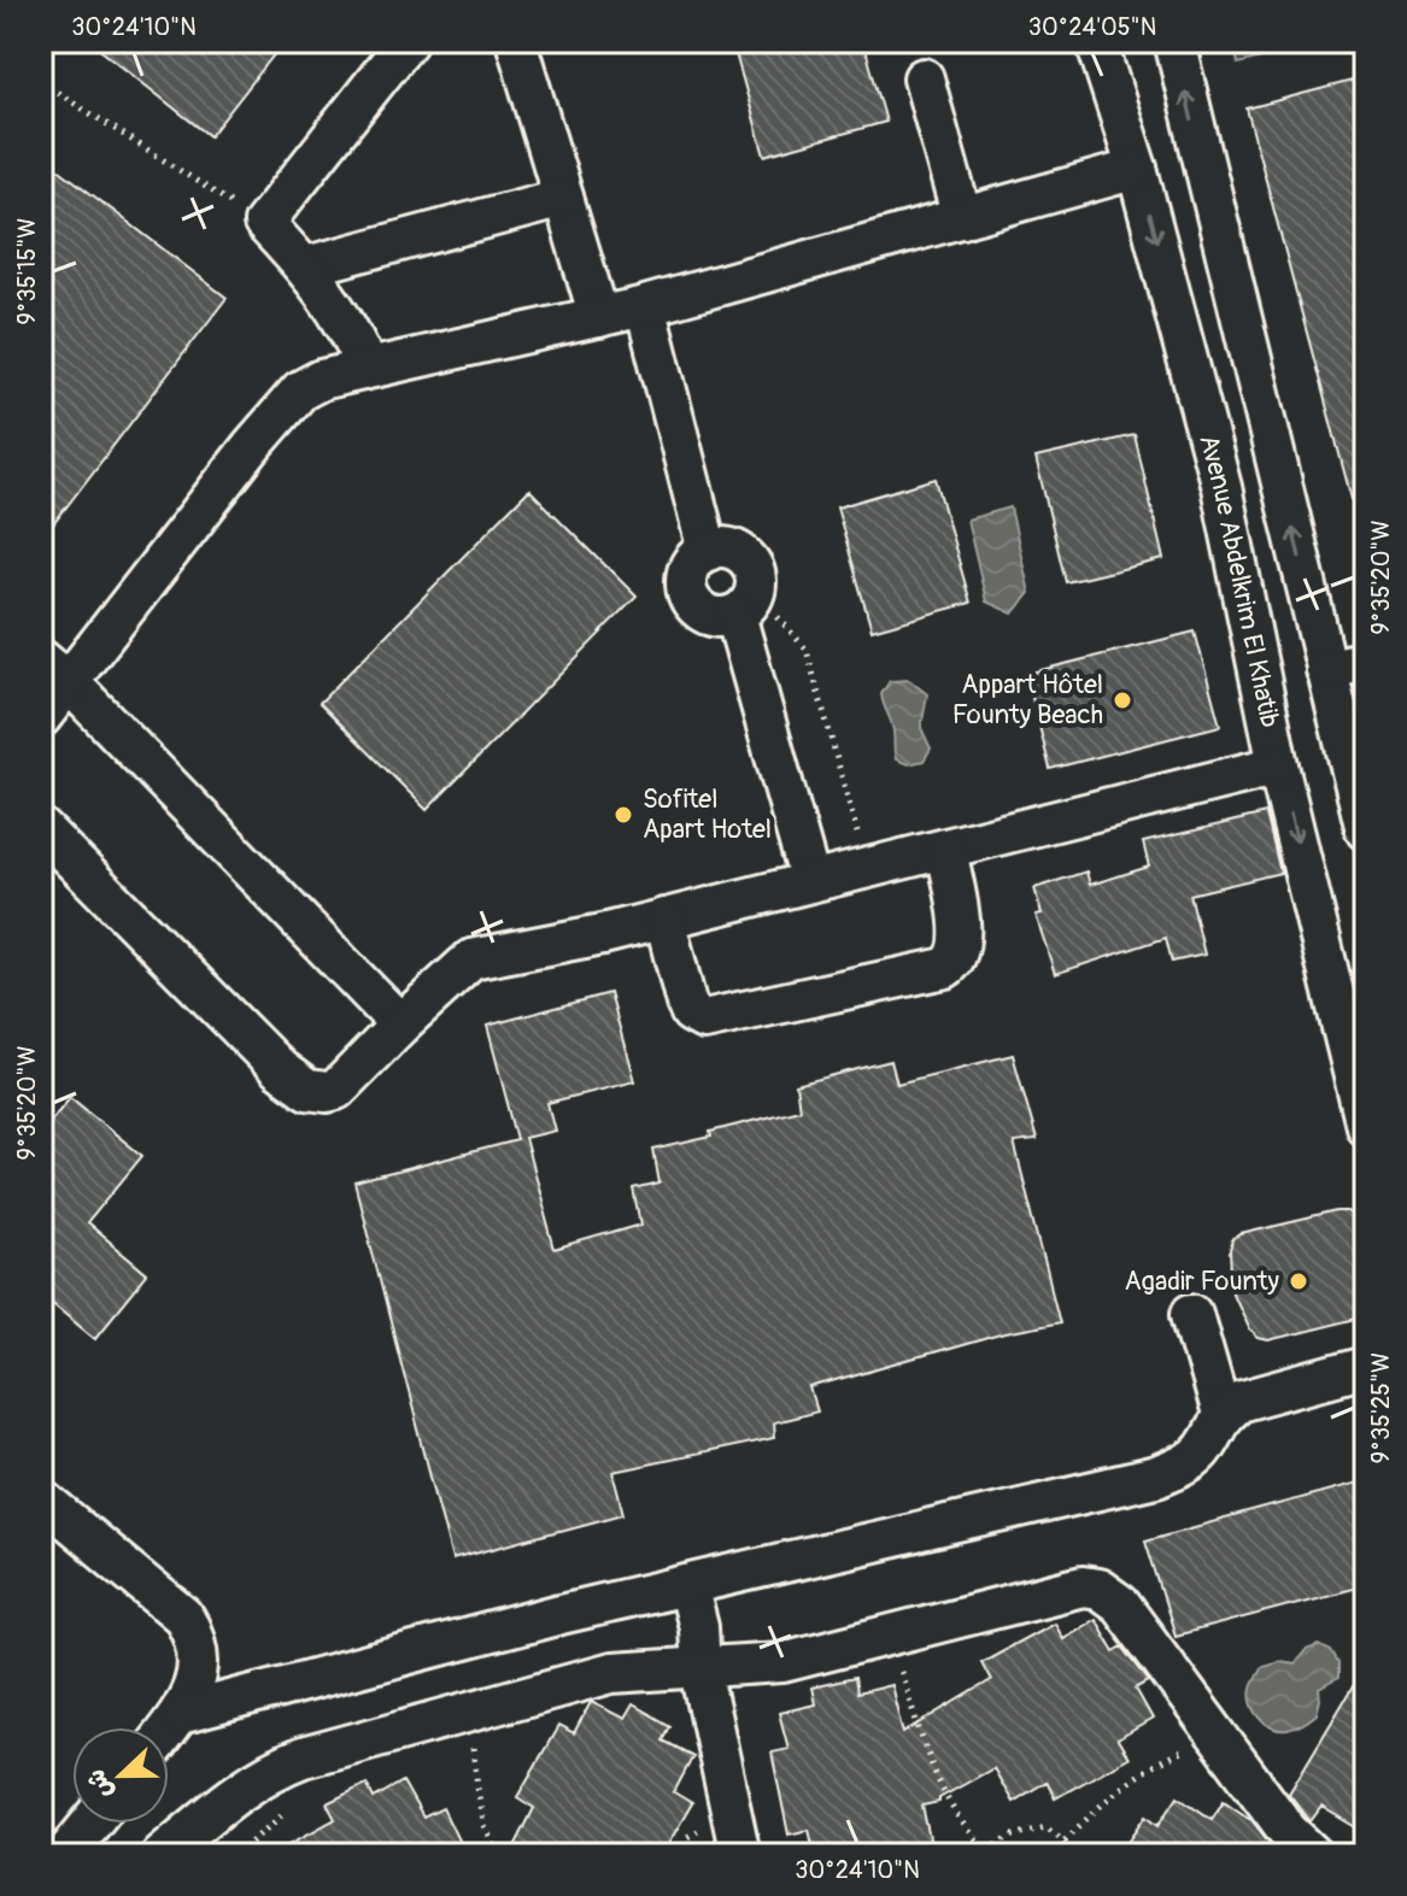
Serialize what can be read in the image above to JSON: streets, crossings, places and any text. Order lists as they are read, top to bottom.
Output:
{
  "streets": {
    "street": ["Avenue Abdelkrim El Khatib"]
  },
  "places": ["Appart Hôtel Founty Beach", "Sofitel Apart Hotel", "Agadir Founty"],
  "north": "left",
  "coordinates": [
    "30°24'10\"N",
    "30°24'05\"N",
    "9°35'15\"W",
    "9°35'20\"W",
    "9°35'25\"W"
  ]
}
